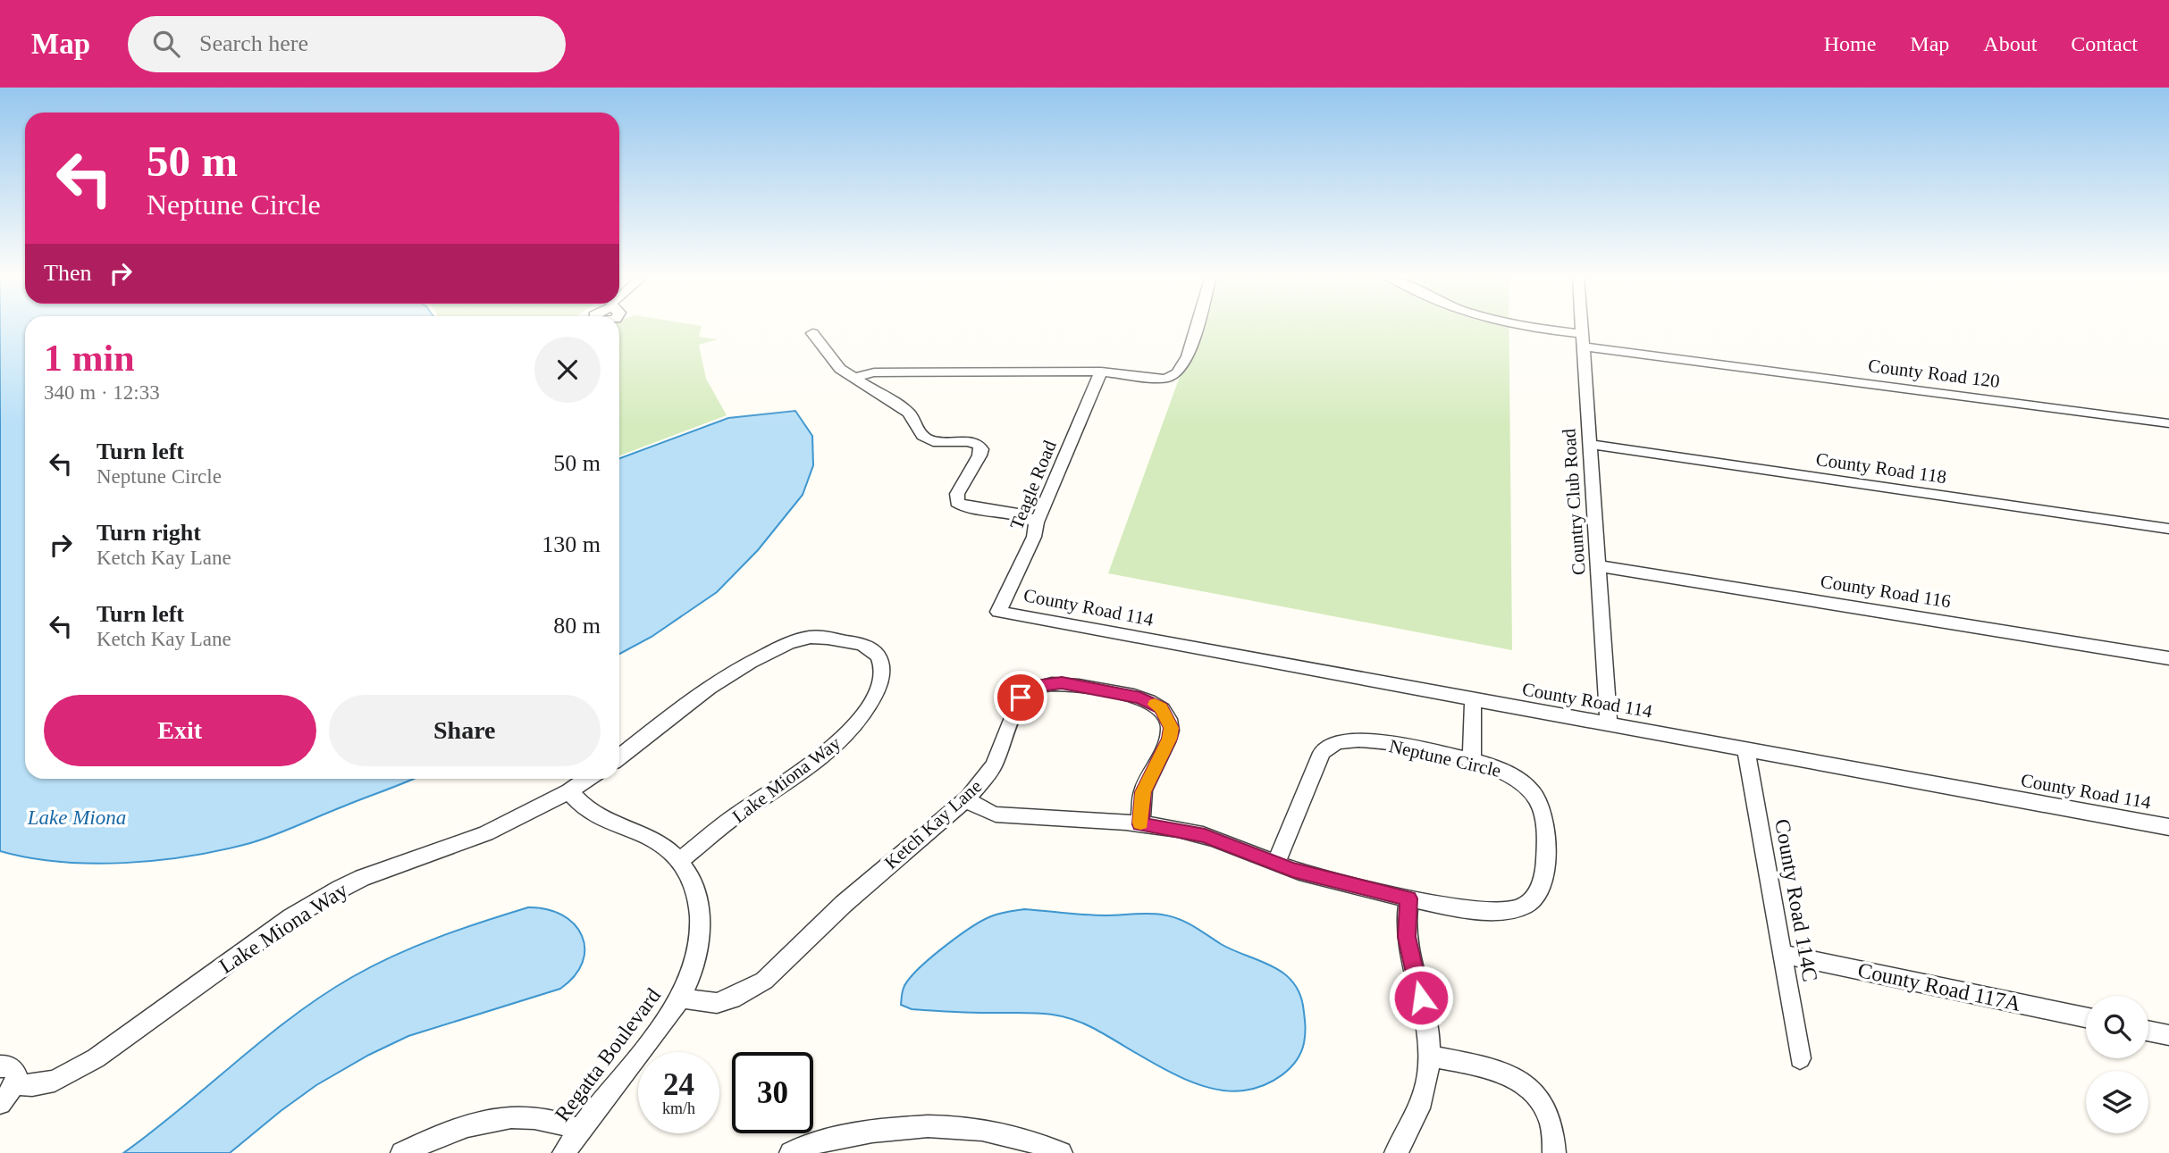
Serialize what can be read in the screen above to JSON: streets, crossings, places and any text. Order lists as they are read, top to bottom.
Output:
{
  "streets": {
    "street": [
      "County Road 120",
      "County Road 118",
      "Teagle Road",
      "Country Club Road",
      "County Road 116",
      "County Road 114",
      "Neptune Circle",
      "Lake Miona Way",
      "Ketch Kay Lane",
      "County Road 114C",
      "County Road 117A",
      "Regatta Boulevard"
    ]
  },
  "crossings": [
    ["County Road 120", "Country Club Road"],
    ["County Road 118", "Country Club Road"],
    ["Teagle Road", "County Road 114"],
    ["Country Club Road", "County Road 116"],
    ["Country Club Road", "County Road 114"],
    ["County Road 114", "County Road 114C"],
    ["Neptune Circle", "Ketch Kay Lane"],
    ["Lake Miona Way", "Regatta Boulevard"],
    ["Ketch Kay Lane", "Regatta Boulevard"],
    ["County Road 114C", "County Road 117A"]
  ],
  "water": ["Lake Miona"],
  "page": {
    "header": "Map",
    "search": "Search here",
    "nav": [
      "Home",
      "Map",
      "About",
      "Contact"
    ],
    "turn": ["50 m", "Neptune Circle"],
    "then": "Then",
    "heading": ["1 min", "340 m · 12:33"],
    "list": [
      {
        "name": "Turn left",
        "note": "Neptune Circle",
        "value": "50 m"
      },
      {
        "name": "Turn right",
        "note": "Ketch Kay Lane",
        "value": "130 m"
      },
      {
        "name": "Turn left",
        "note": "Ketch Kay Lane",
        "value": "80 m"
      }
    ],
    "buttons": ["Exit", "Share"],
    "speed": "24 km/h",
    "limit": "30"
  }
}
